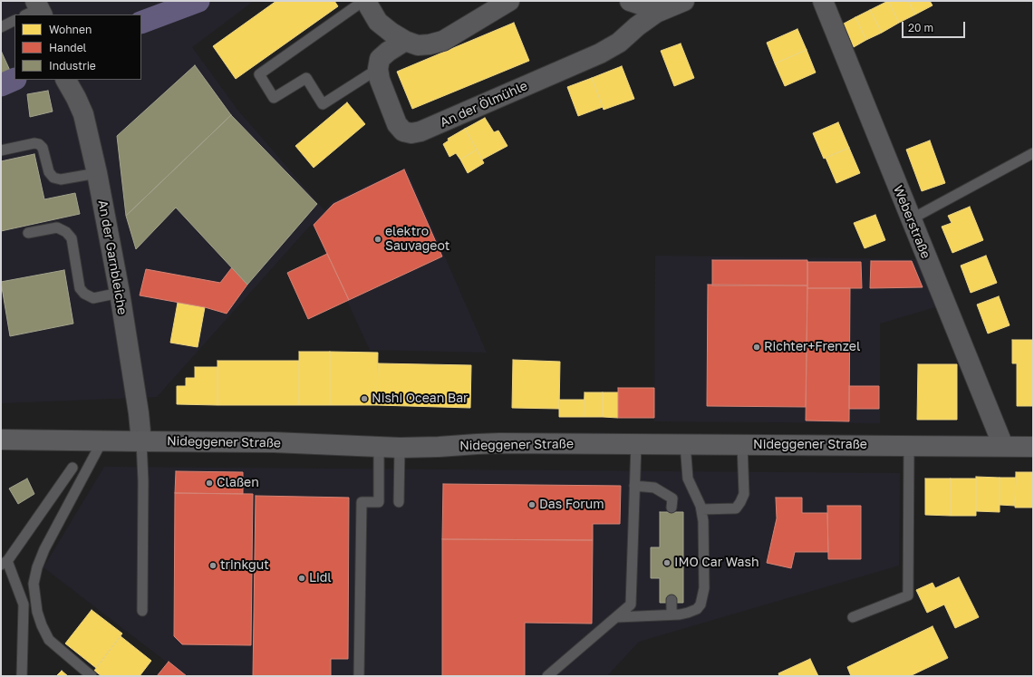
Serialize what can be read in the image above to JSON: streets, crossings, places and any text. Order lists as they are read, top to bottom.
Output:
{
  "streets": {
    "main road": ["Nideggener Straße"],
    "street": ["An der Ölmühle", "Weberstraße", "An der Garnbleiche"]
  },
  "crossings": [
    ["Weberstraße", "Nideggener Straße"],
    ["An der Garnbleiche", "Nideggener Straße"]
  ],
  "places": [
    "elektro Sauvageot",
    "Richter+Frenzel",
    "Nishi Ocean Bar",
    "Claßen",
    "Das Forum",
    "IMO Car Wash",
    "trinkgut",
    "Lidl"
  ],
  "legend": ["Wohnen", "Handel", "Industrie"],
  "scale_bar": "20 m"
}
